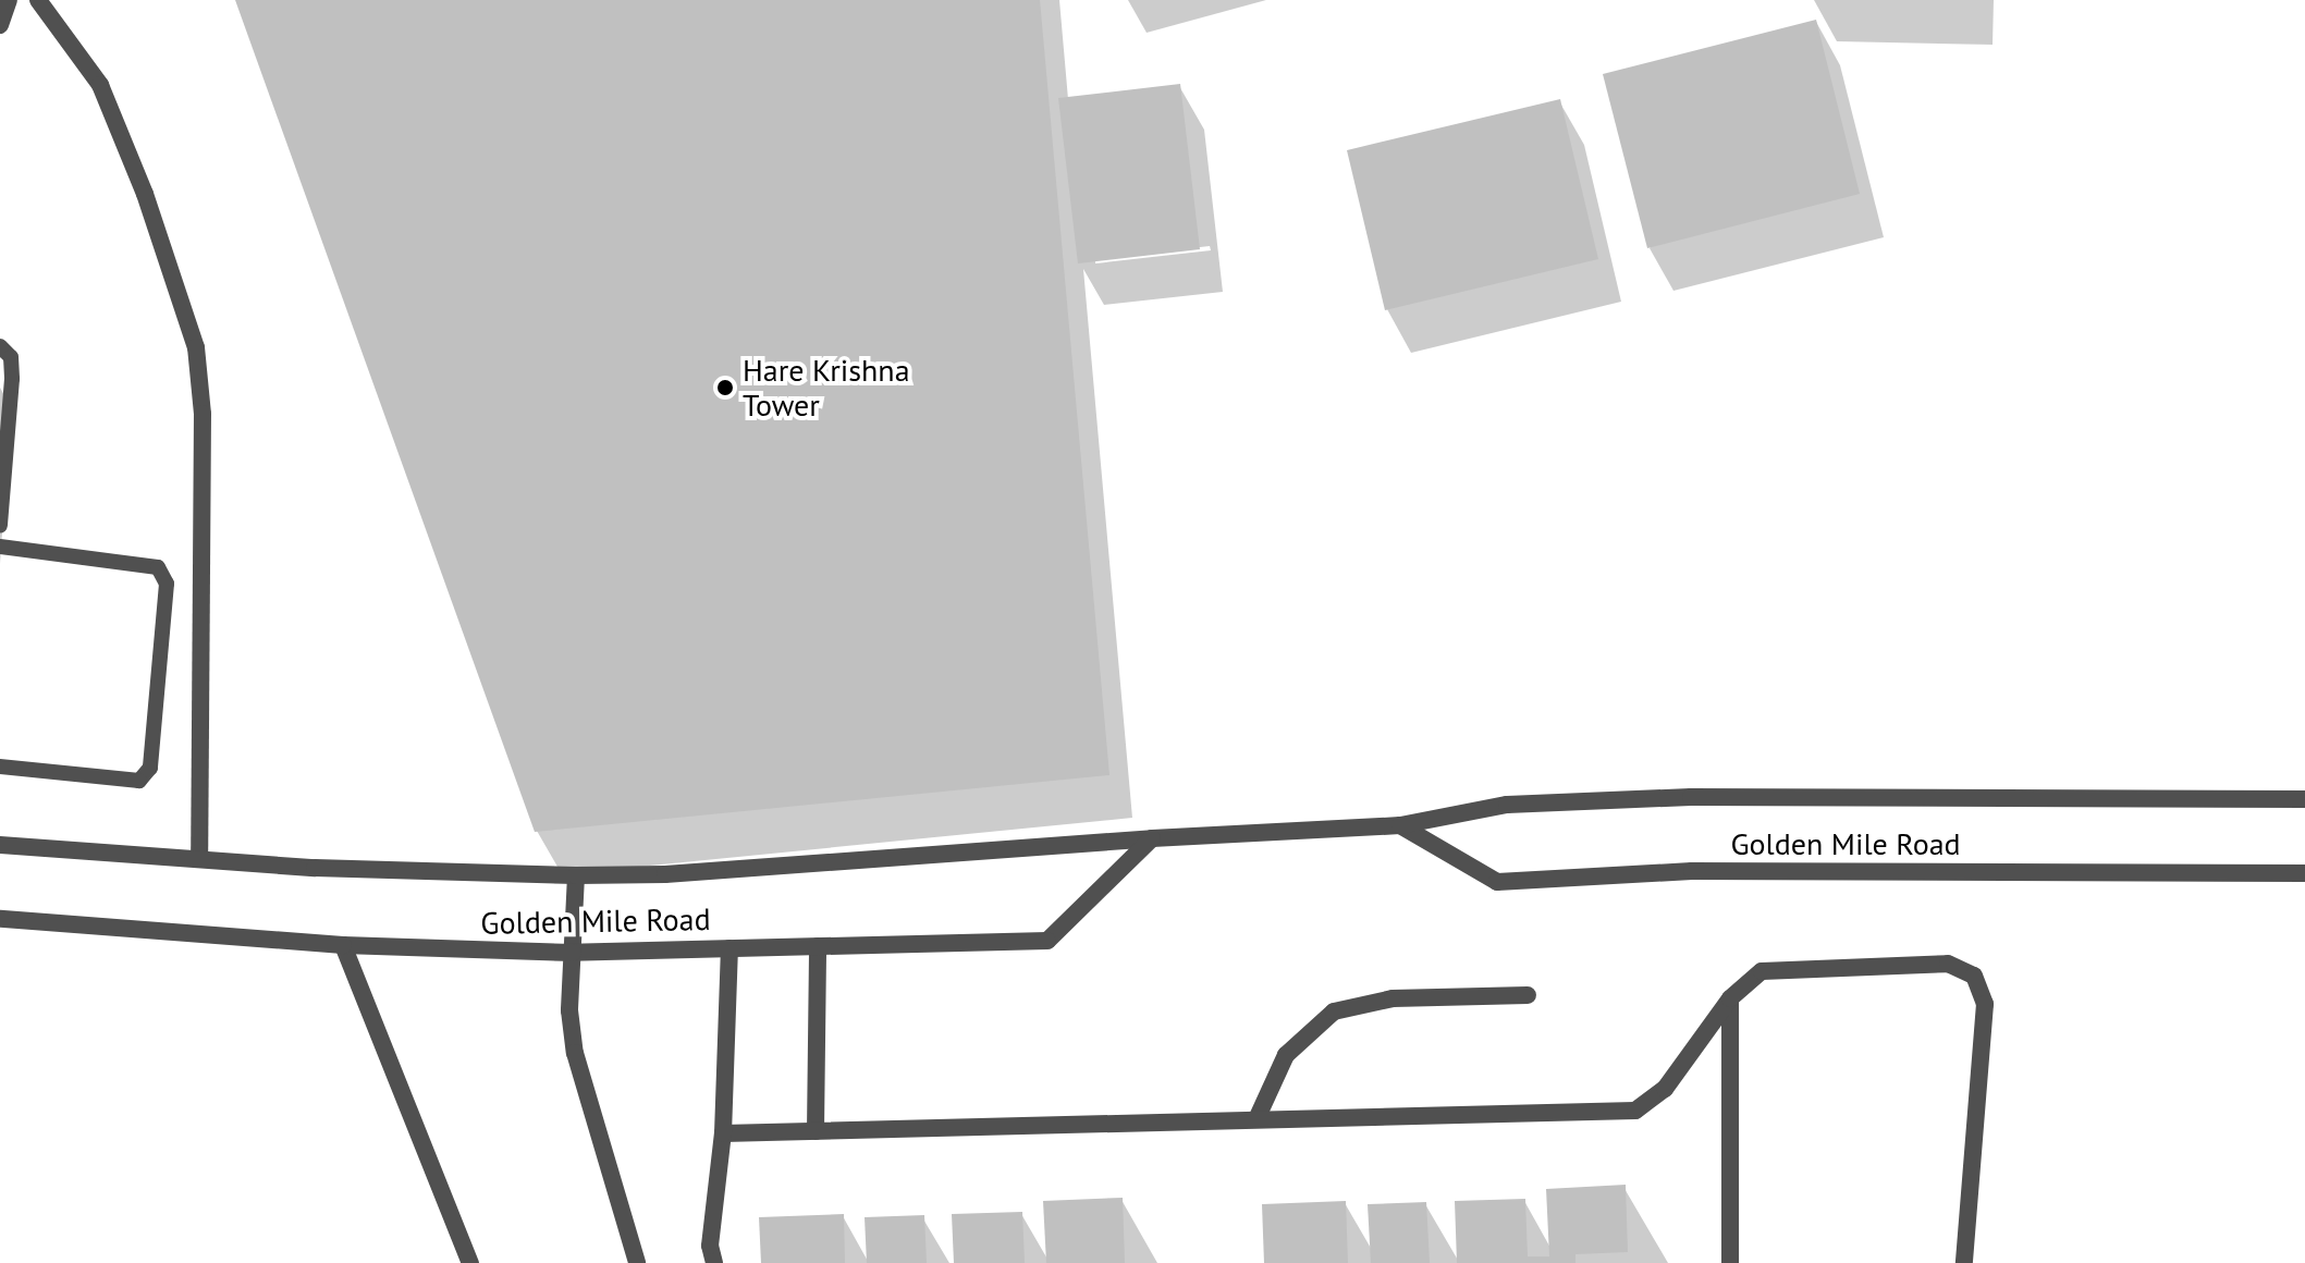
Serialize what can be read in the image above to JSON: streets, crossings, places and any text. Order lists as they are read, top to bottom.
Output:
{
  "streets": {
    "street": ["Golden Mile Road"]
  },
  "places": ["Hare Krishna Tower"]
}
